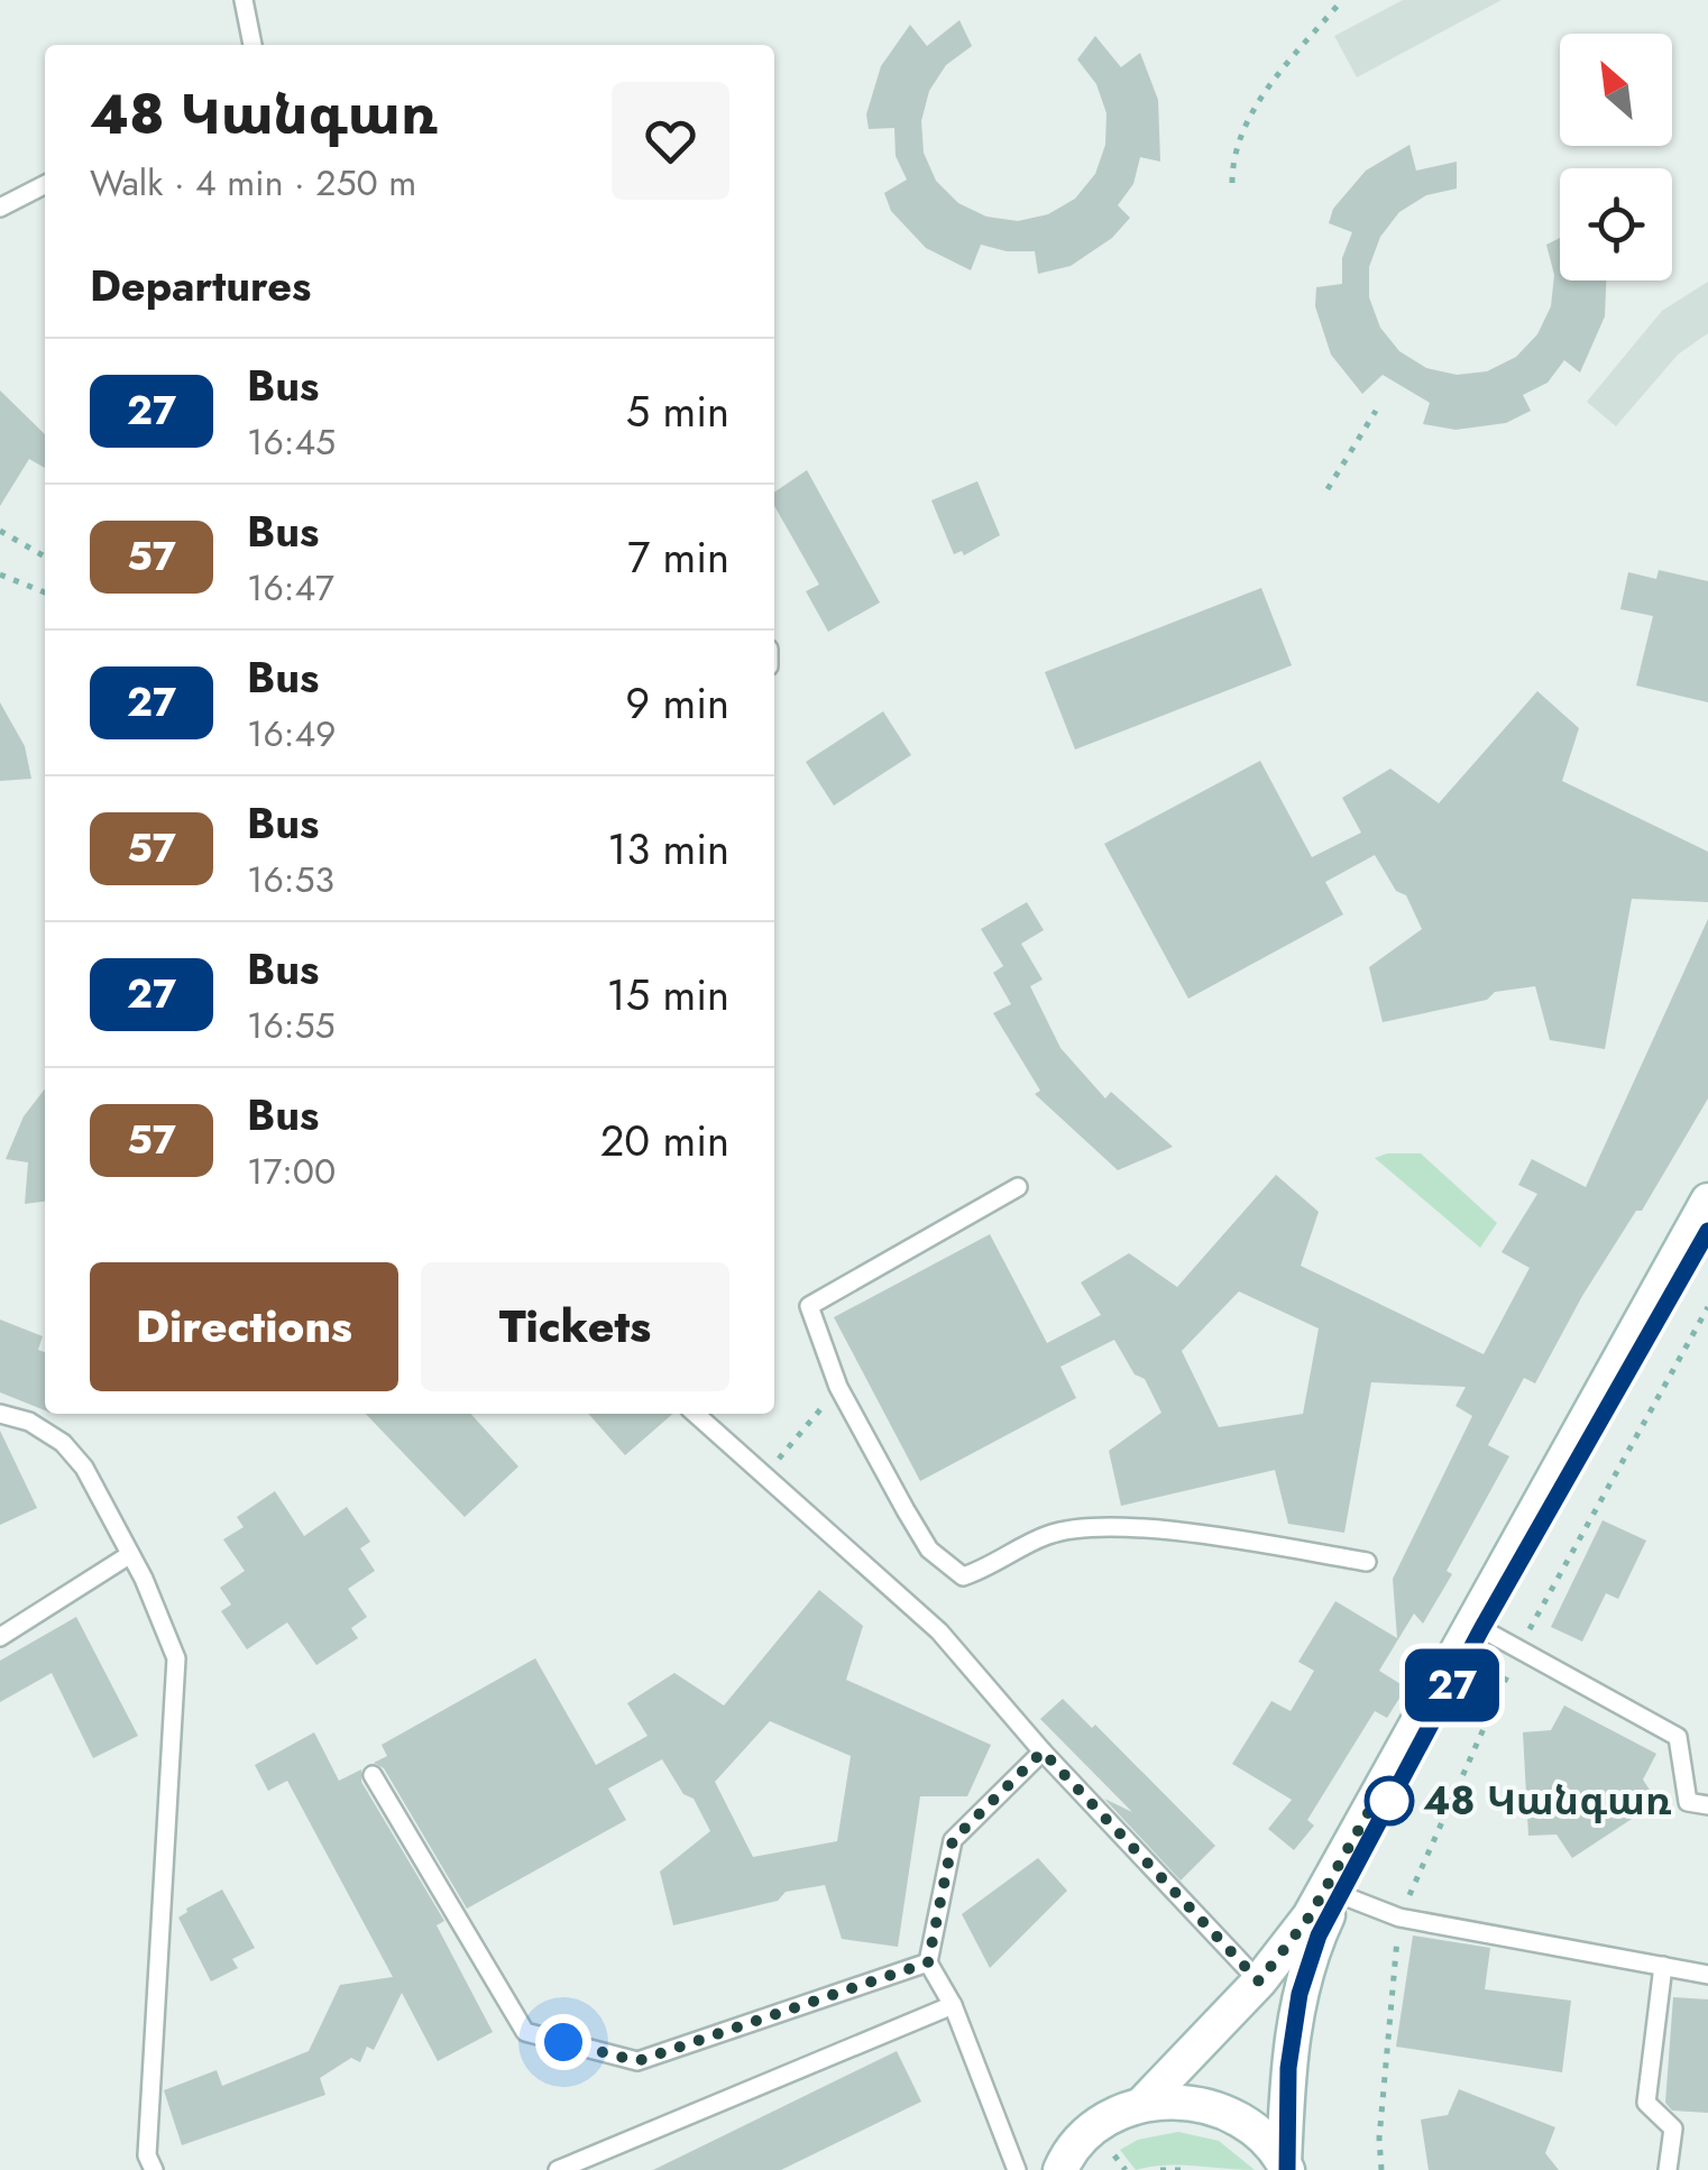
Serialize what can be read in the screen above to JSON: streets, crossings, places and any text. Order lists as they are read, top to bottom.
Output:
{
  "places": ["48 Կանգառ"],
  "lines": ["bus line 27"],
  "north": "top left",
  "page": {
    "on_map": "27",
    "heading": [
      ["48 Կանգառ", "Walk · 4 min · 250 m"],
      "Departures"
    ],
    "list": [
      {
        "mark": "27",
        "name": "Bus",
        "note": "16:45",
        "value": "5 min"
      },
      {
        "mark": "57",
        "name": "Bus",
        "note": "16:47",
        "value": "7 min"
      },
      {
        "mark": "27",
        "name": "Bus",
        "note": "16:49",
        "value": "9 min"
      },
      {
        "mark": "57",
        "name": "Bus",
        "note": "16:53",
        "value": "13 min"
      },
      {
        "mark": "27",
        "name": "Bus",
        "note": "16:55",
        "value": "15 min"
      },
      {
        "mark": "57",
        "name": "Bus",
        "note": "17:00",
        "value": "20 min"
      }
    ],
    "buttons": ["Directions", "Tickets"]
  }
}
